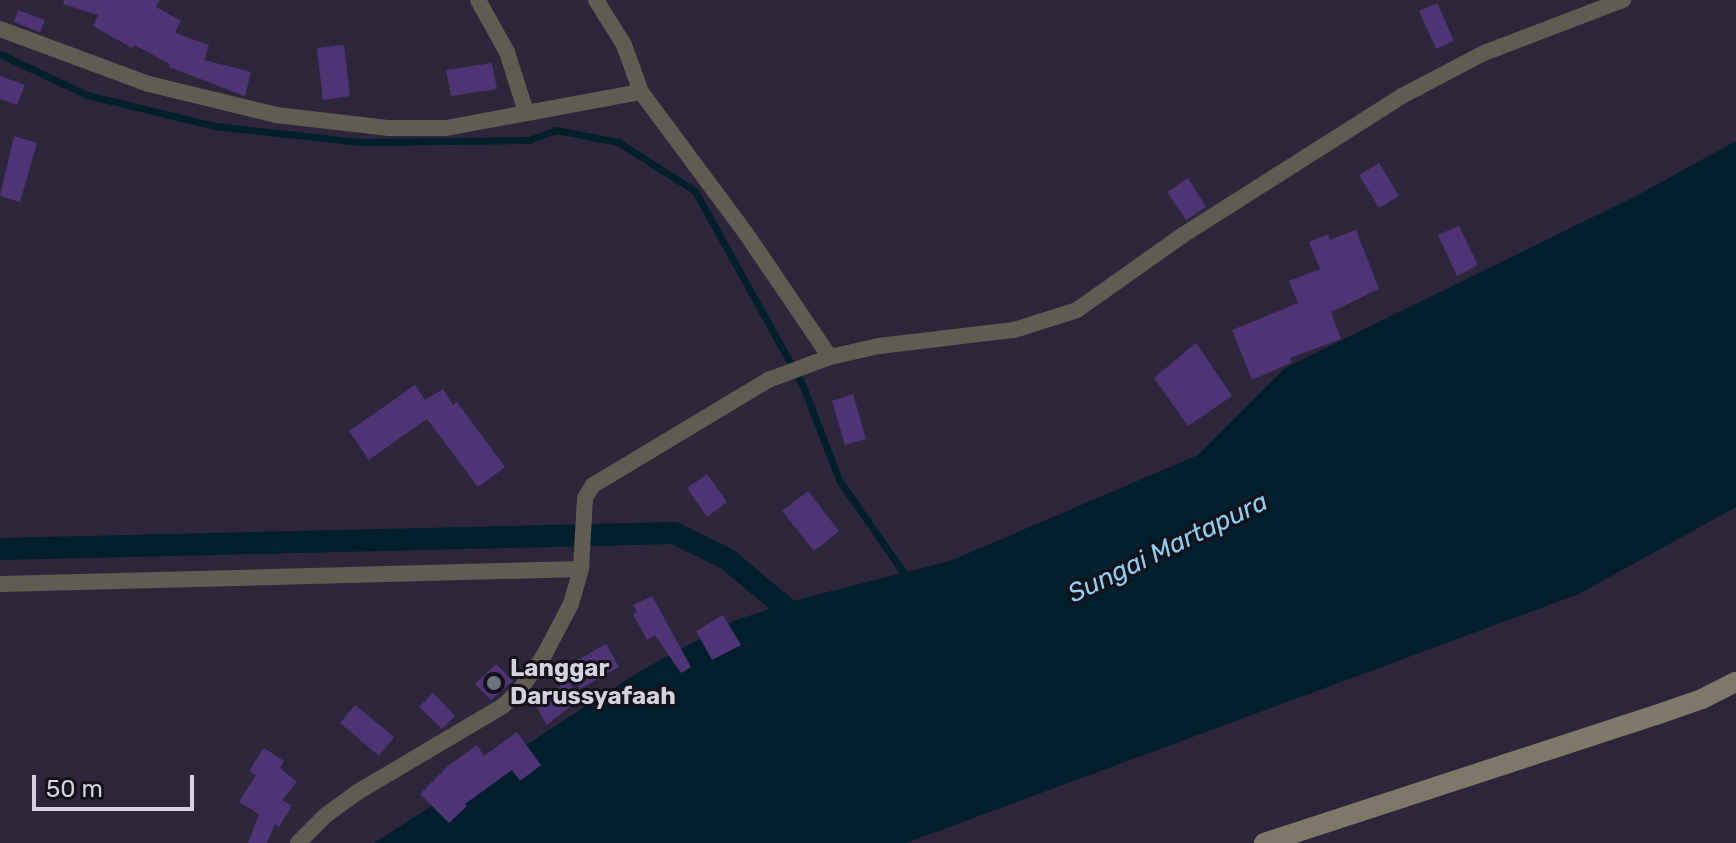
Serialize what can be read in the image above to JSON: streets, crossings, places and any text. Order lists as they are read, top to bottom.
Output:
{
  "water": ["Sungai Martapura"],
  "places": ["Langgar Darussyafaah"],
  "scale_bar": "50 m"
}
